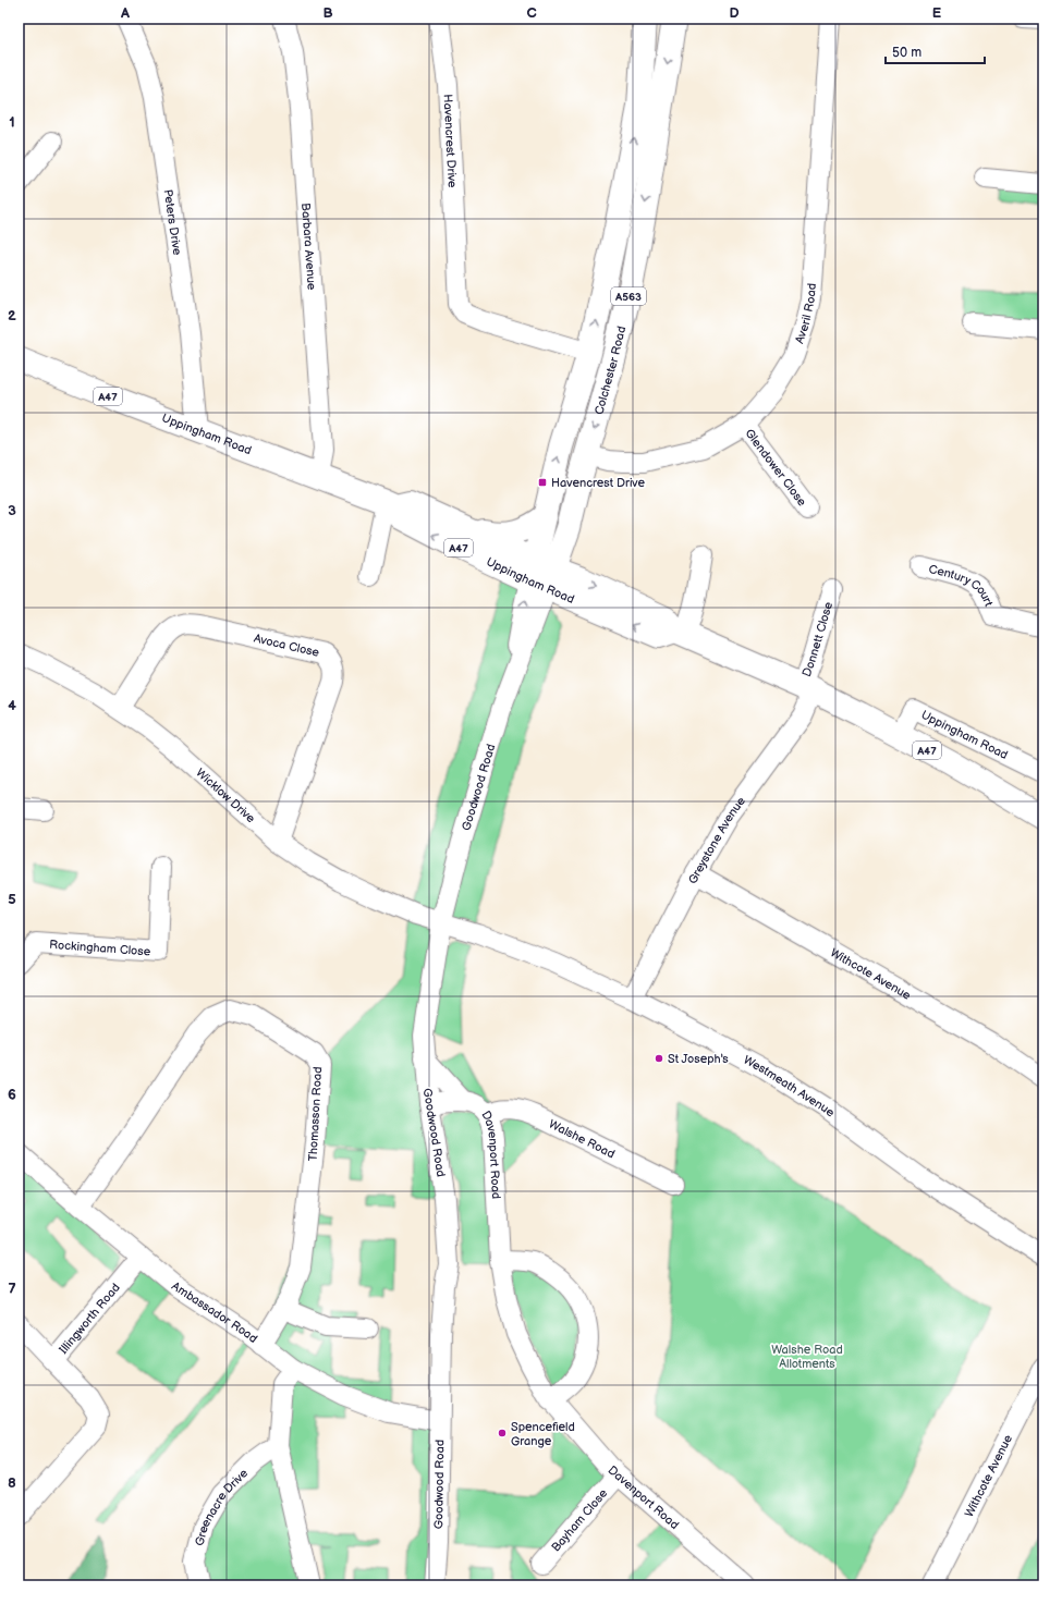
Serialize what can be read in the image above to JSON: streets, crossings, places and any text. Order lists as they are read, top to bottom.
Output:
{
  "streets": {
    "highway": [
      "A563",
      "Colchester Road",
      "A47",
      "Uppingham Road"
    ],
    "street": [
      "Havencrest Drive",
      "Peters Drive",
      "Barbara Avenue",
      "Averil Road",
      "Glendower Close",
      "Century Court",
      "Donnett Close",
      "Avoca Close",
      "Goodwood Road",
      "Wicklow Drive",
      "Greystone Avenue",
      "Rockingham Close",
      "Withcote Avenue",
      "Westmeath Avenue",
      "Thomasson Road",
      "Walshe Road",
      "Davenport Road",
      "Ambassador Road",
      "Illingworth Road",
      "Greenacre Drive",
      "Bayham Close"
    ]
  },
  "crossings": [
    ["Havencrest Drive", "Colchester Road"],
    ["Peters Drive", "Uppingham Road"],
    ["Barbara Avenue", "Uppingham Road"],
    ["Averil Road", "Colchester Road"],
    ["Averil Road", "Glendower Close"],
    ["Colchester Road", "Uppingham Road"],
    ["Colchester Road", "Goodwood Road"],
    ["Uppingham Road", "Donnett Close"],
    ["Uppingham Road", "Goodwood Road"],
    ["Uppingham Road", "Greystone Avenue"],
    ["Donnett Close", "Greystone Avenue"],
    ["Avoca Close", "Wicklow Drive"],
    ["Goodwood Road", "Wicklow Drive"],
    ["Goodwood Road", "Westmeath Avenue"],
    ["Goodwood Road", "Davenport Road"],
    ["Goodwood Road", "Ambassador Road"],
    ["Wicklow Drive", "Westmeath Avenue"],
    ["Greystone Avenue", "Withcote Avenue"],
    ["Greystone Avenue", "Westmeath Avenue"],
    ["Thomasson Road", "Ambassador Road"],
    ["Walshe Road", "Davenport Road"],
    ["Davenport Road", "Bayham Close"],
    ["Ambassador Road", "Illingworth Road"]
  ],
  "parks": ["Walshe Road Allotments"],
  "places": {
    "transit": ["Havencrest Drive"],
    "other": ["St Joseph's", "Spencefield Grange"]
  },
  "scale_bar": "50 m",
  "grid": {
    "columns": [
      "A",
      "B",
      "C",
      "D",
      "E"
    ],
    "rows": [
      "1",
      "2",
      "3",
      "4",
      "5",
      "6",
      "7",
      "8"
    ]
  }
}
